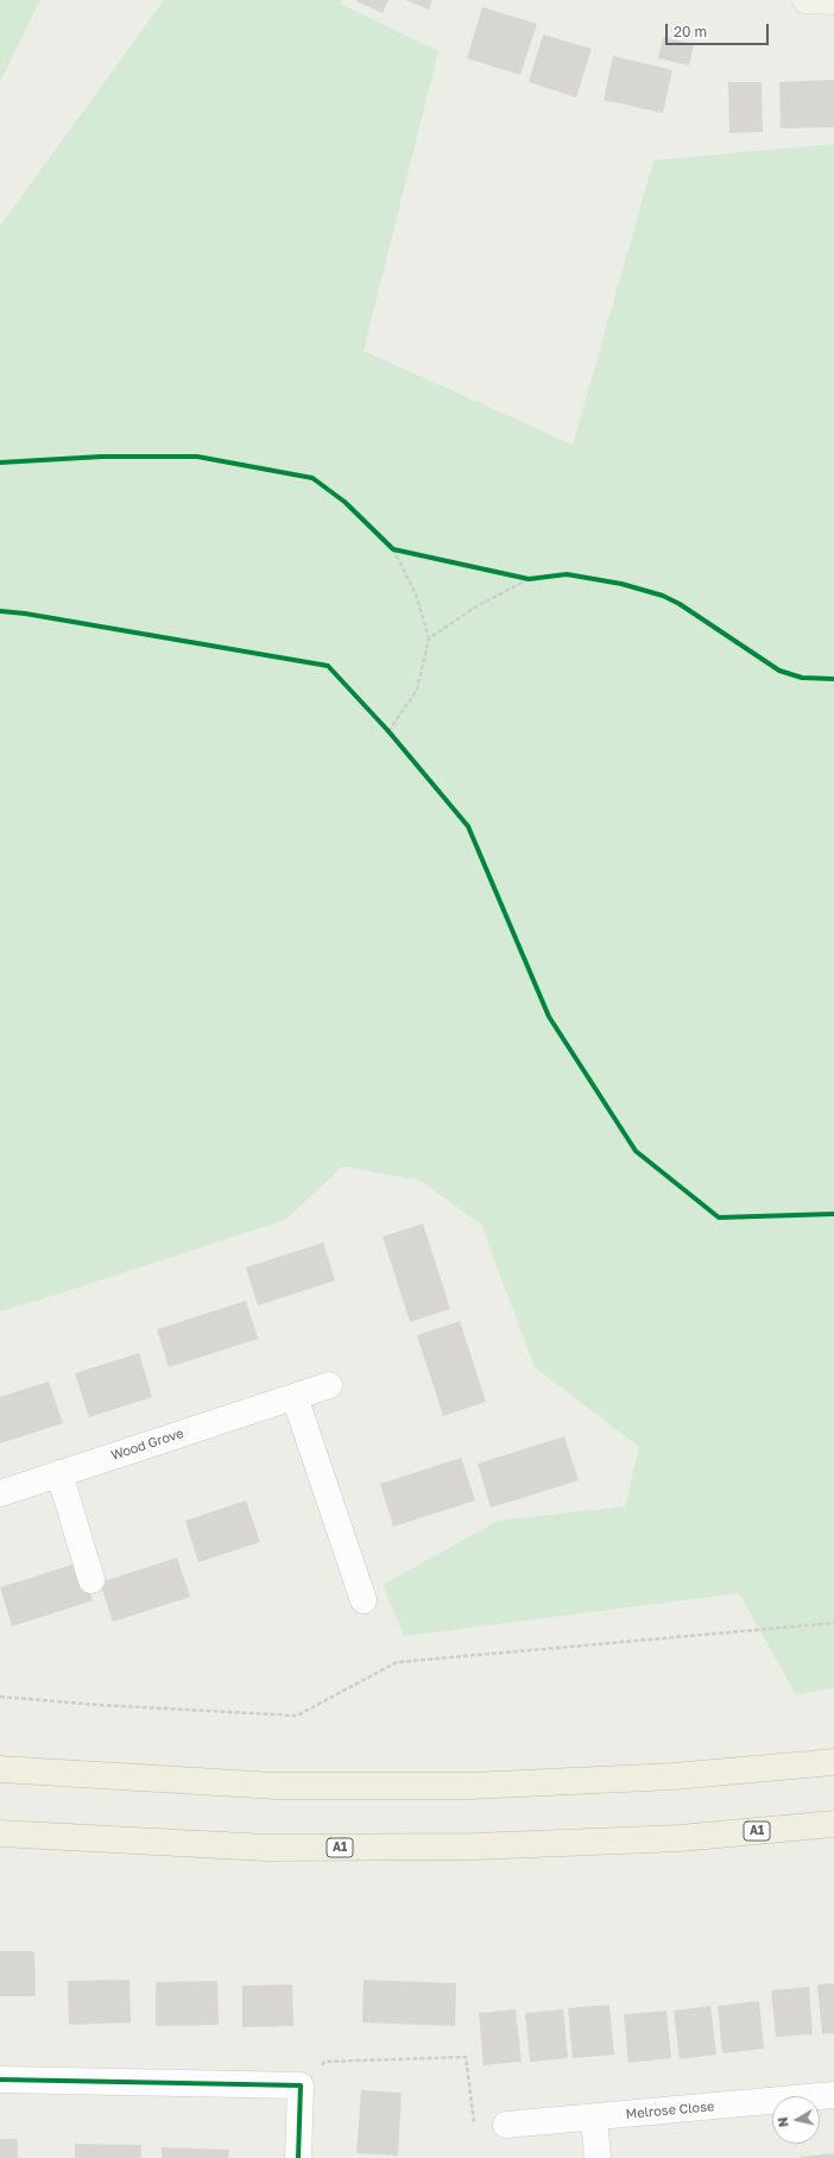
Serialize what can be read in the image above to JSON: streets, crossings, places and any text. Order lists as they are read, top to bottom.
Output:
{
  "streets": {
    "highway": ["A1"],
    "street": ["Wood Grove", "Melrose Close"]
  },
  "scale_bar": "20 m",
  "north": "left"
}
